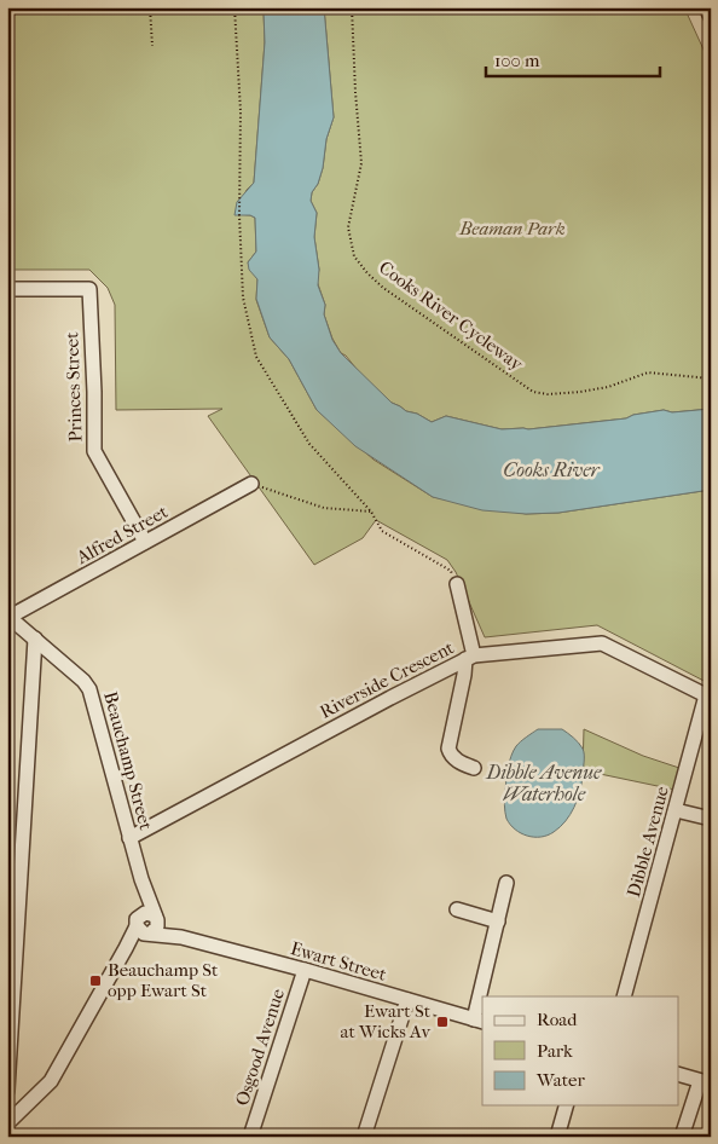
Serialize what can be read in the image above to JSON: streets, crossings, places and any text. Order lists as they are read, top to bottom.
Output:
{
  "streets": {
    "street": [
      "Princes Street",
      "Alfred Street",
      "Riverside Crescent",
      "Beauchamp Street",
      "Dibble Avenue",
      "Ewart Street",
      "Osgood Avenue"
    ],
    "path": ["Cooks River Cycleway"]
  },
  "crossings": [
    ["Princes Street", "Alfred Street"],
    ["Alfred Street", "Beauchamp Street"],
    ["Riverside Crescent", "Beauchamp Street"],
    ["Riverside Crescent", "Dibble Avenue"],
    ["Beauchamp Street", "Ewart Street"],
    ["Ewart Street", "Osgood Avenue"]
  ],
  "water": ["Cooks River", "Dibble Avenue Waterhole"],
  "parks": ["Beaman Park"],
  "places": {
    "transit": ["Beauchamp St opp Ewart St", "Ewart St at Wicks Av"]
  },
  "legend": ["Road", "Park", "Water"],
  "scale_bar": "100 m"
}
